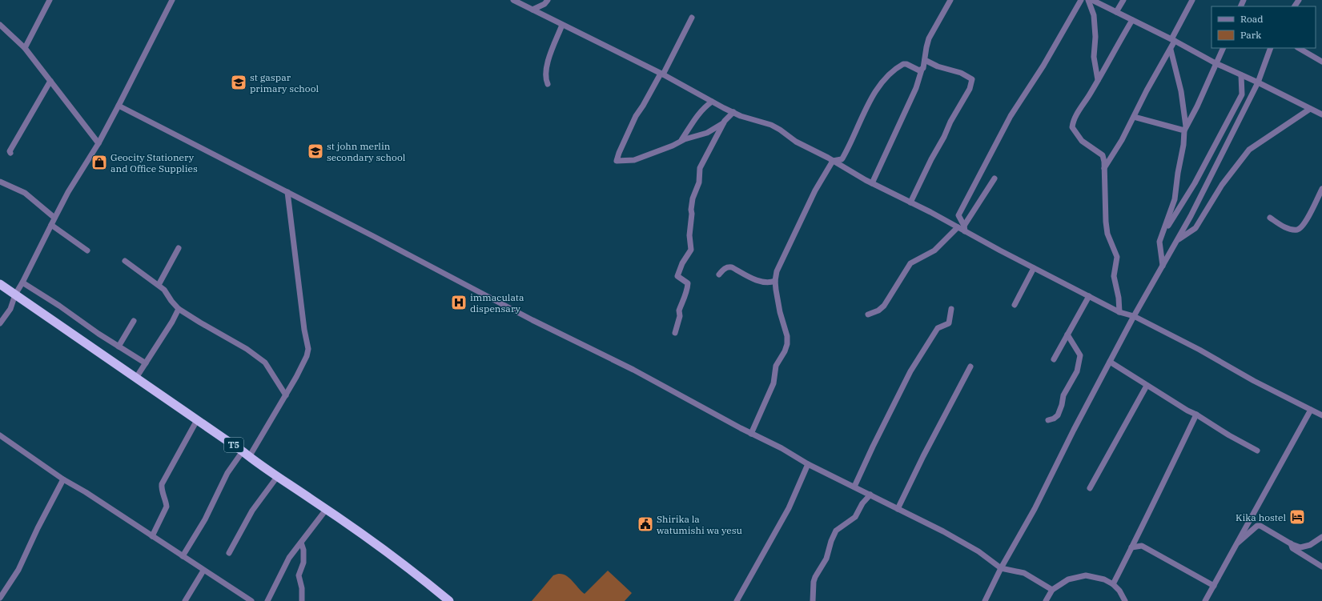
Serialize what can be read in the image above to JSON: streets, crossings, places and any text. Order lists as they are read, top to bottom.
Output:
{
  "streets": {
    "highway": ["T5"]
  },
  "places": {
    "school or university": ["st gaspar primary school", "st john merlin secondary school"],
    "shop": ["Geocity Stationery and Office Supplies"],
    "hospital": ["immaculata dispensary"],
    "hotel": ["Kika hostel"],
    "public building": ["Shirika la watumishi wa yesu"]
  },
  "legend": ["Road", "Park"]
}
